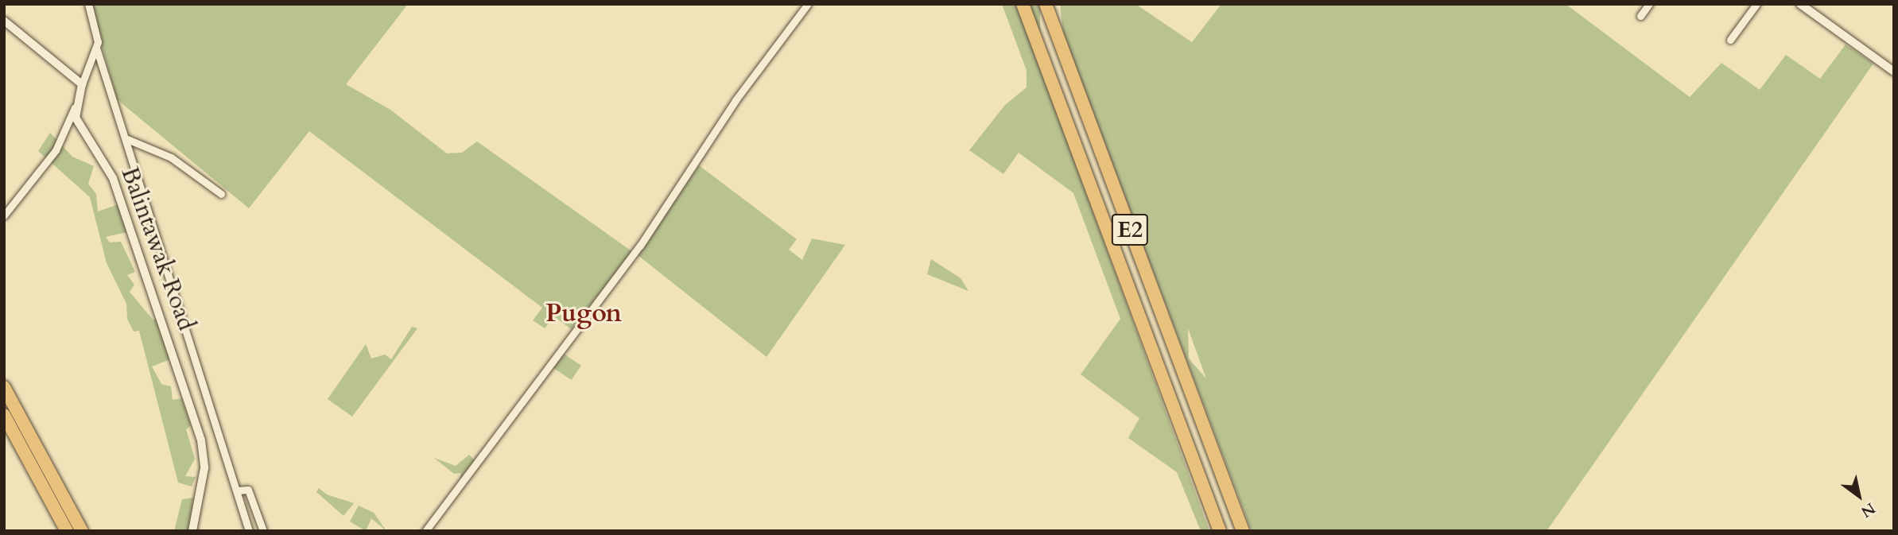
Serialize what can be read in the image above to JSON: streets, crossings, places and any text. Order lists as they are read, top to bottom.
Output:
{
  "streets": {
    "highway": ["E2"],
    "street": ["Balintawak Road"]
  },
  "districts": ["Pugon"],
  "north": "bottom right"
}
